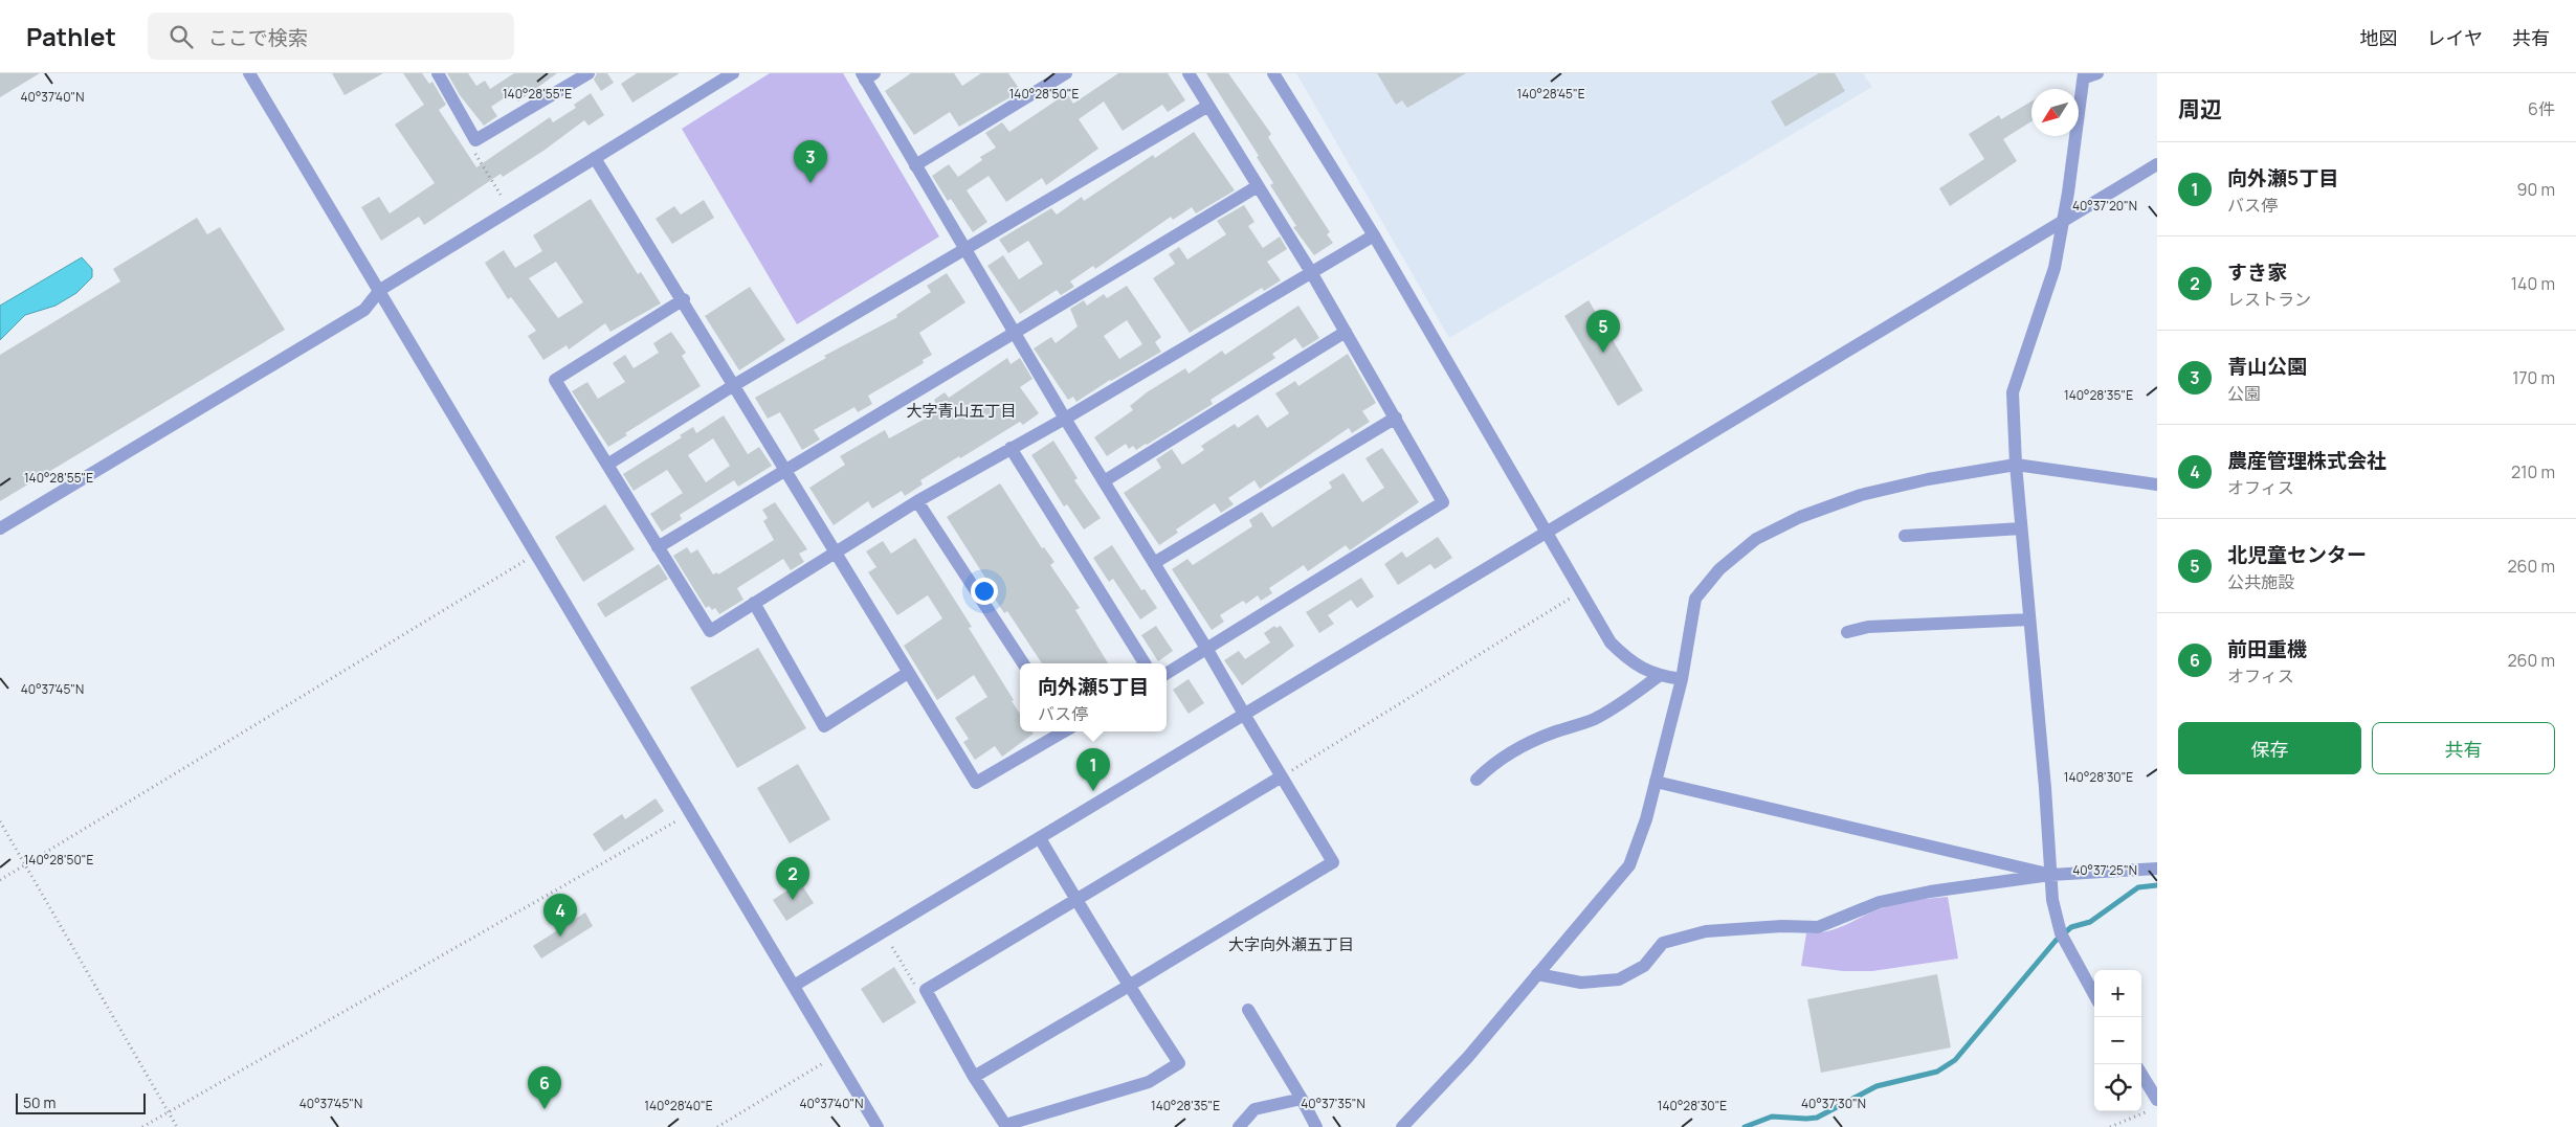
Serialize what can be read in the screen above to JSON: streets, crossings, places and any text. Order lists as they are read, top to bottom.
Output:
{
  "districts": ["大字青山五丁目", "大字向外瀬五丁目"],
  "scale_bar": "50 m",
  "north": "bottom left",
  "page": {
    "header": "Pathlet",
    "search": "ここで検索",
    "nav": ["地図", "レイヤ", "共有"],
    "heading": ["周辺", "6件"],
    "pins": [
      "3",
      "5",
      "1",
      "2",
      "4",
      "6"
    ],
    "list": [
      {
        "mark": "1",
        "name": "向外瀬5丁目",
        "note": "バス停",
        "value": "90 m"
      },
      {
        "mark": "2",
        "name": "すき家",
        "note": "レストラン",
        "value": "140 m"
      },
      {
        "mark": "3",
        "name": "青山公園",
        "note": "公園",
        "value": "170 m"
      },
      {
        "mark": "4",
        "name": "農産管理株式会社",
        "note": "オフィス",
        "value": "210 m"
      },
      {
        "mark": "5",
        "name": "北児童センター",
        "note": "公共施設",
        "value": "260 m"
      },
      {
        "mark": "6",
        "name": "前田重機",
        "note": "オフィス",
        "value": "260 m"
      }
    ],
    "popup": ["向外瀬5丁目", "バス停"],
    "buttons": ["保存", "共有"],
    "map_buttons": ["+", "−"],
    "scale": "50 m"
  },
  "coordinates": [
    "140°28'55\"E",
    "140°28'50\"E",
    "140°28'45\"E",
    "40°37'40\"N",
    "40°37'20\"N",
    "140°28'35\"E",
    "40°37'45\"N",
    "140°28'30\"E",
    "40°37'25\"N",
    "40°37'35\"N",
    "40°37'30\"N",
    "140°28'40\"E"
  ]
}
